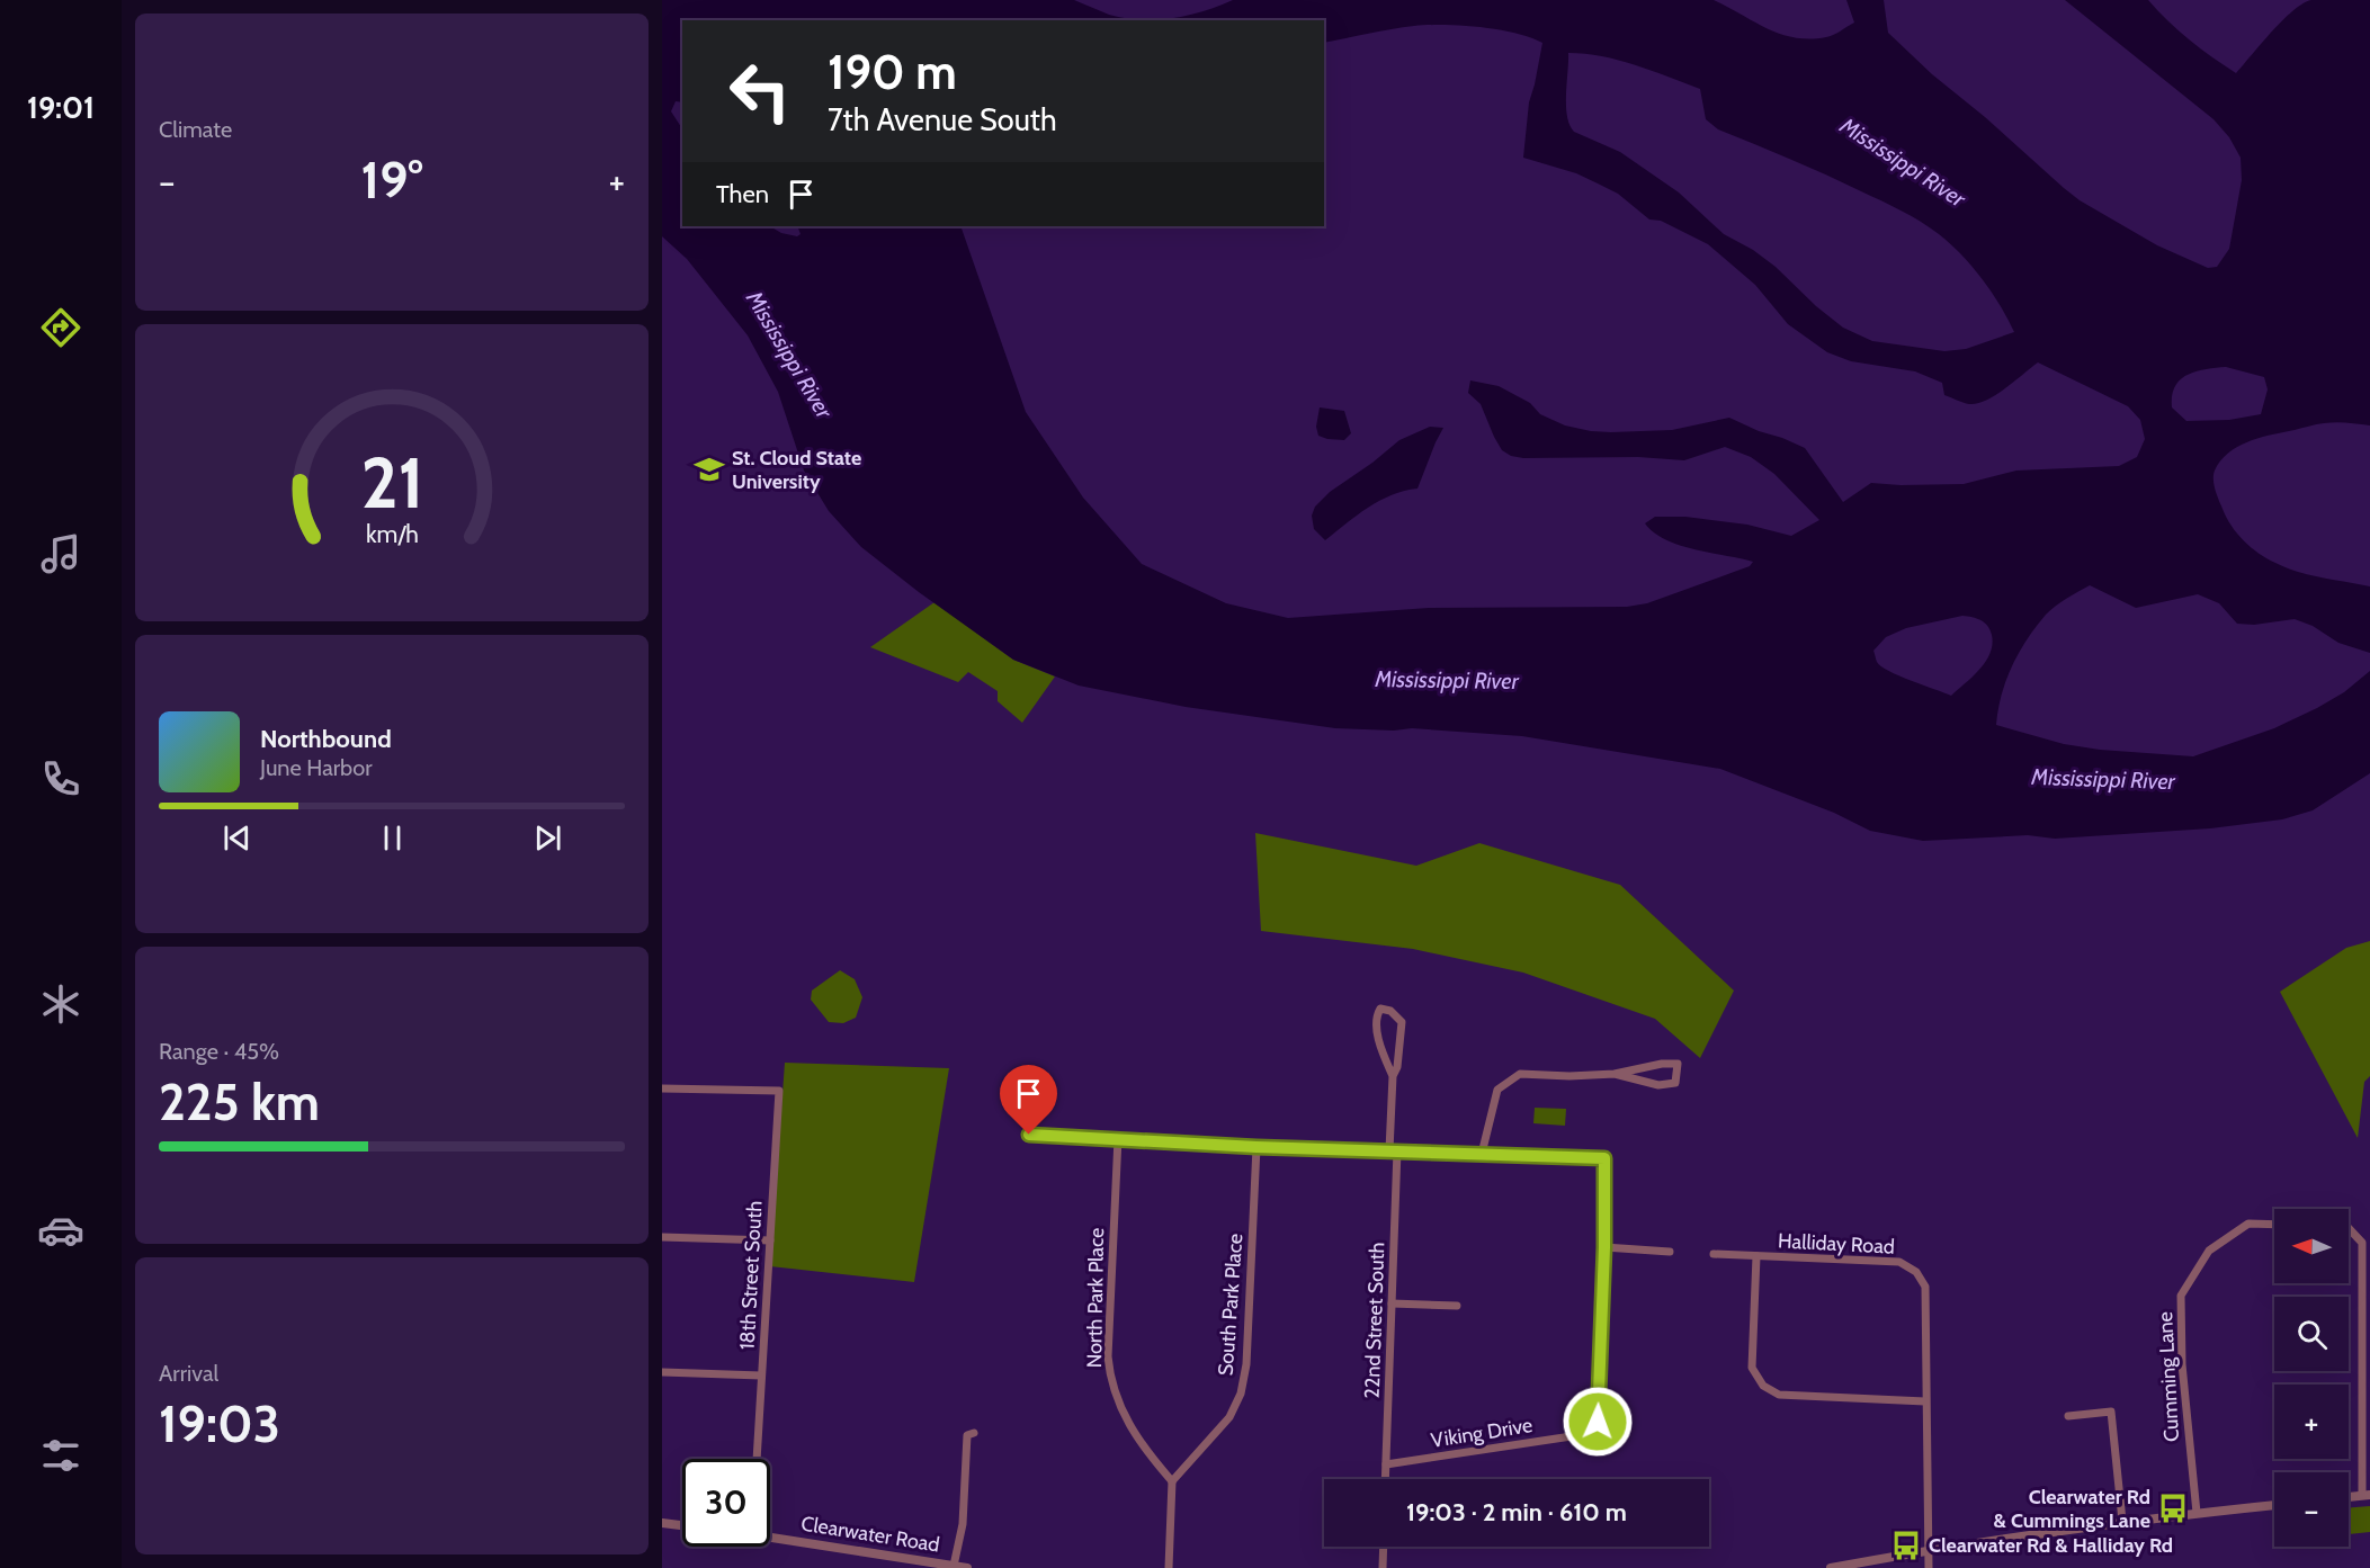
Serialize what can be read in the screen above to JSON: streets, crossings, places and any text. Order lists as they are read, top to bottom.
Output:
{
  "streets": {
    "street": [
      "Halliday Road",
      "18th Street South",
      "North Park Place",
      "South Park Place",
      "22nd Street South",
      "Cumming Lane",
      "Viking Drive",
      "Clearwater Road"
    ]
  },
  "crossings": [
    ["North Park Place", "South Park Place"],
    ["22nd Street South", "Viking Drive"]
  ],
  "water": ["Mississippi River"],
  "places": {
    "school or university": ["St. Cloud State University"],
    "bus stop": ["Clearwater Rd & Cummings Lane", "Clearwater Rd & Halliday Rd"]
  },
  "north": "left",
  "page": {
    "tabs": "19:01",
    "tile": [
      "Climate",
      ["Range · 45%", "225 km"],
      ["Arrival", "19:03"]
    ],
    "turn": ["190 m", "7th Avenue South"],
    "heat": ["−", "19°", "+"],
    "then": "Then",
    "song": ["Northbound", "June Harbor"],
    "map_buttons": ["+", "−"],
    "limit": "30",
    "trip": "19:03 · 2 min · 610 m",
    "gauge": ["21", "km/h"]
  }
}
